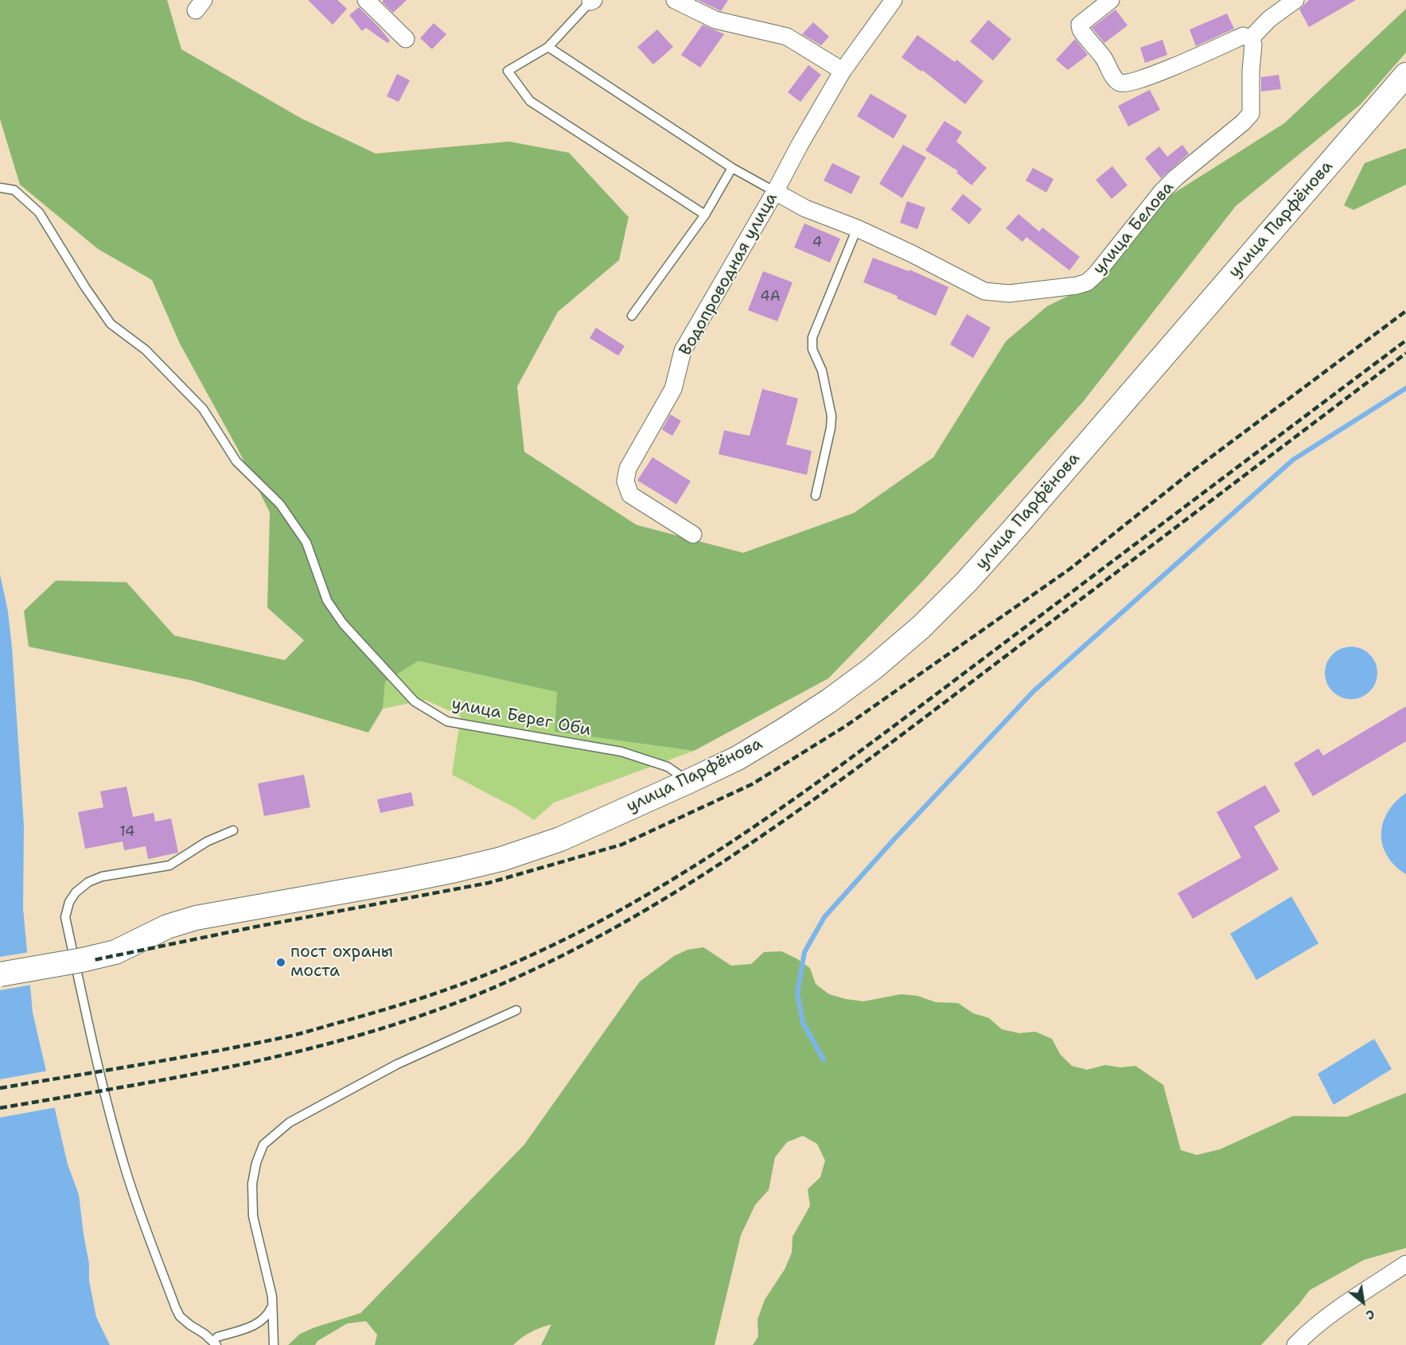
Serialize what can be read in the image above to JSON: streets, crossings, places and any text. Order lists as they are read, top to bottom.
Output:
{
  "streets": {
    "main road": ["улица Парфёнова"],
    "street": ["улица Белова", "Водопроводная улица"],
    "lane": ["улица Берег Оби"]
  },
  "crossings": [
    ["улица Парфёнова", "улица Берег Оби"],
    ["улица Белова", "Водопроводная улица"]
  ],
  "places": ["пост охраны моста"],
  "house_numbers": ["4", "4А", "14"],
  "north": "bottom right"
}
